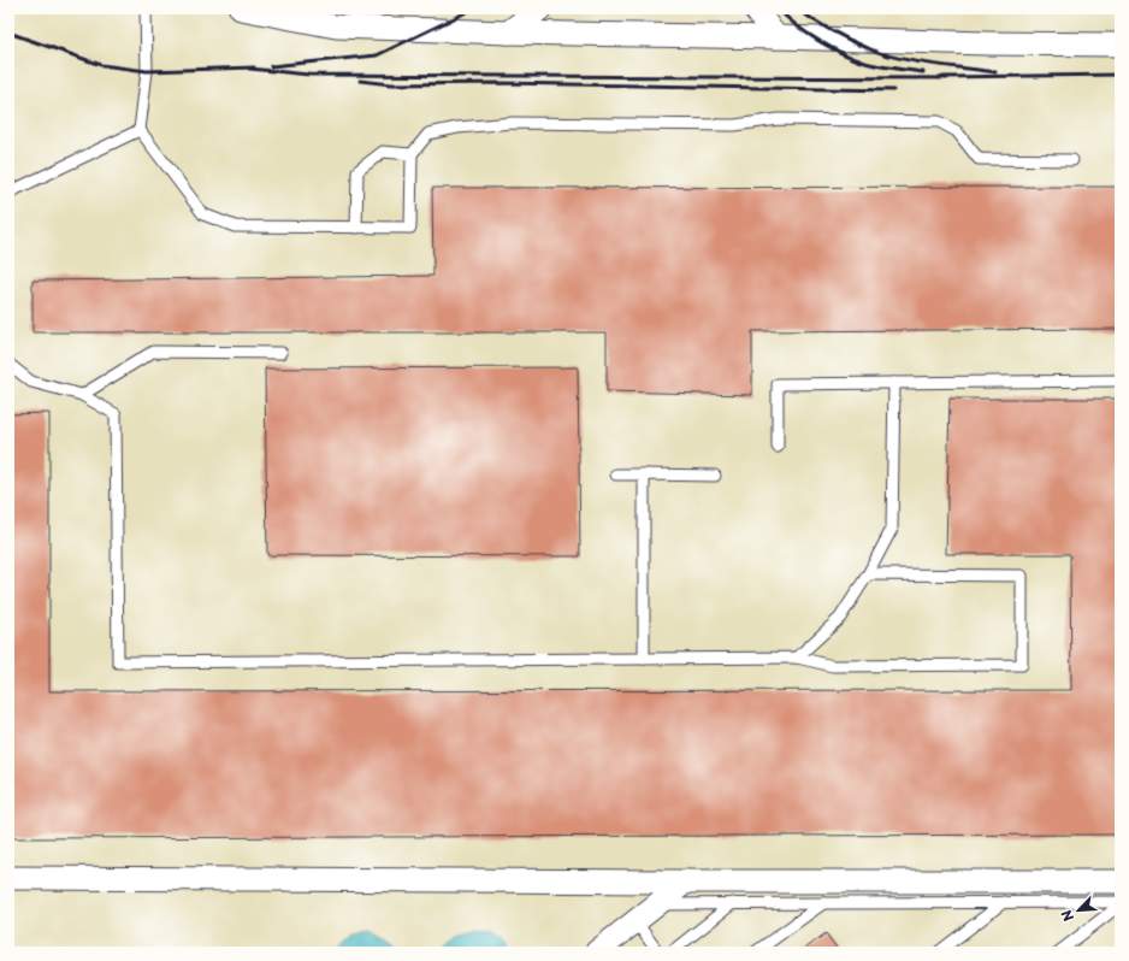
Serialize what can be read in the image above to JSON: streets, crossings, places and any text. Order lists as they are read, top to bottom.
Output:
{
  "north": "bottom left"
}
